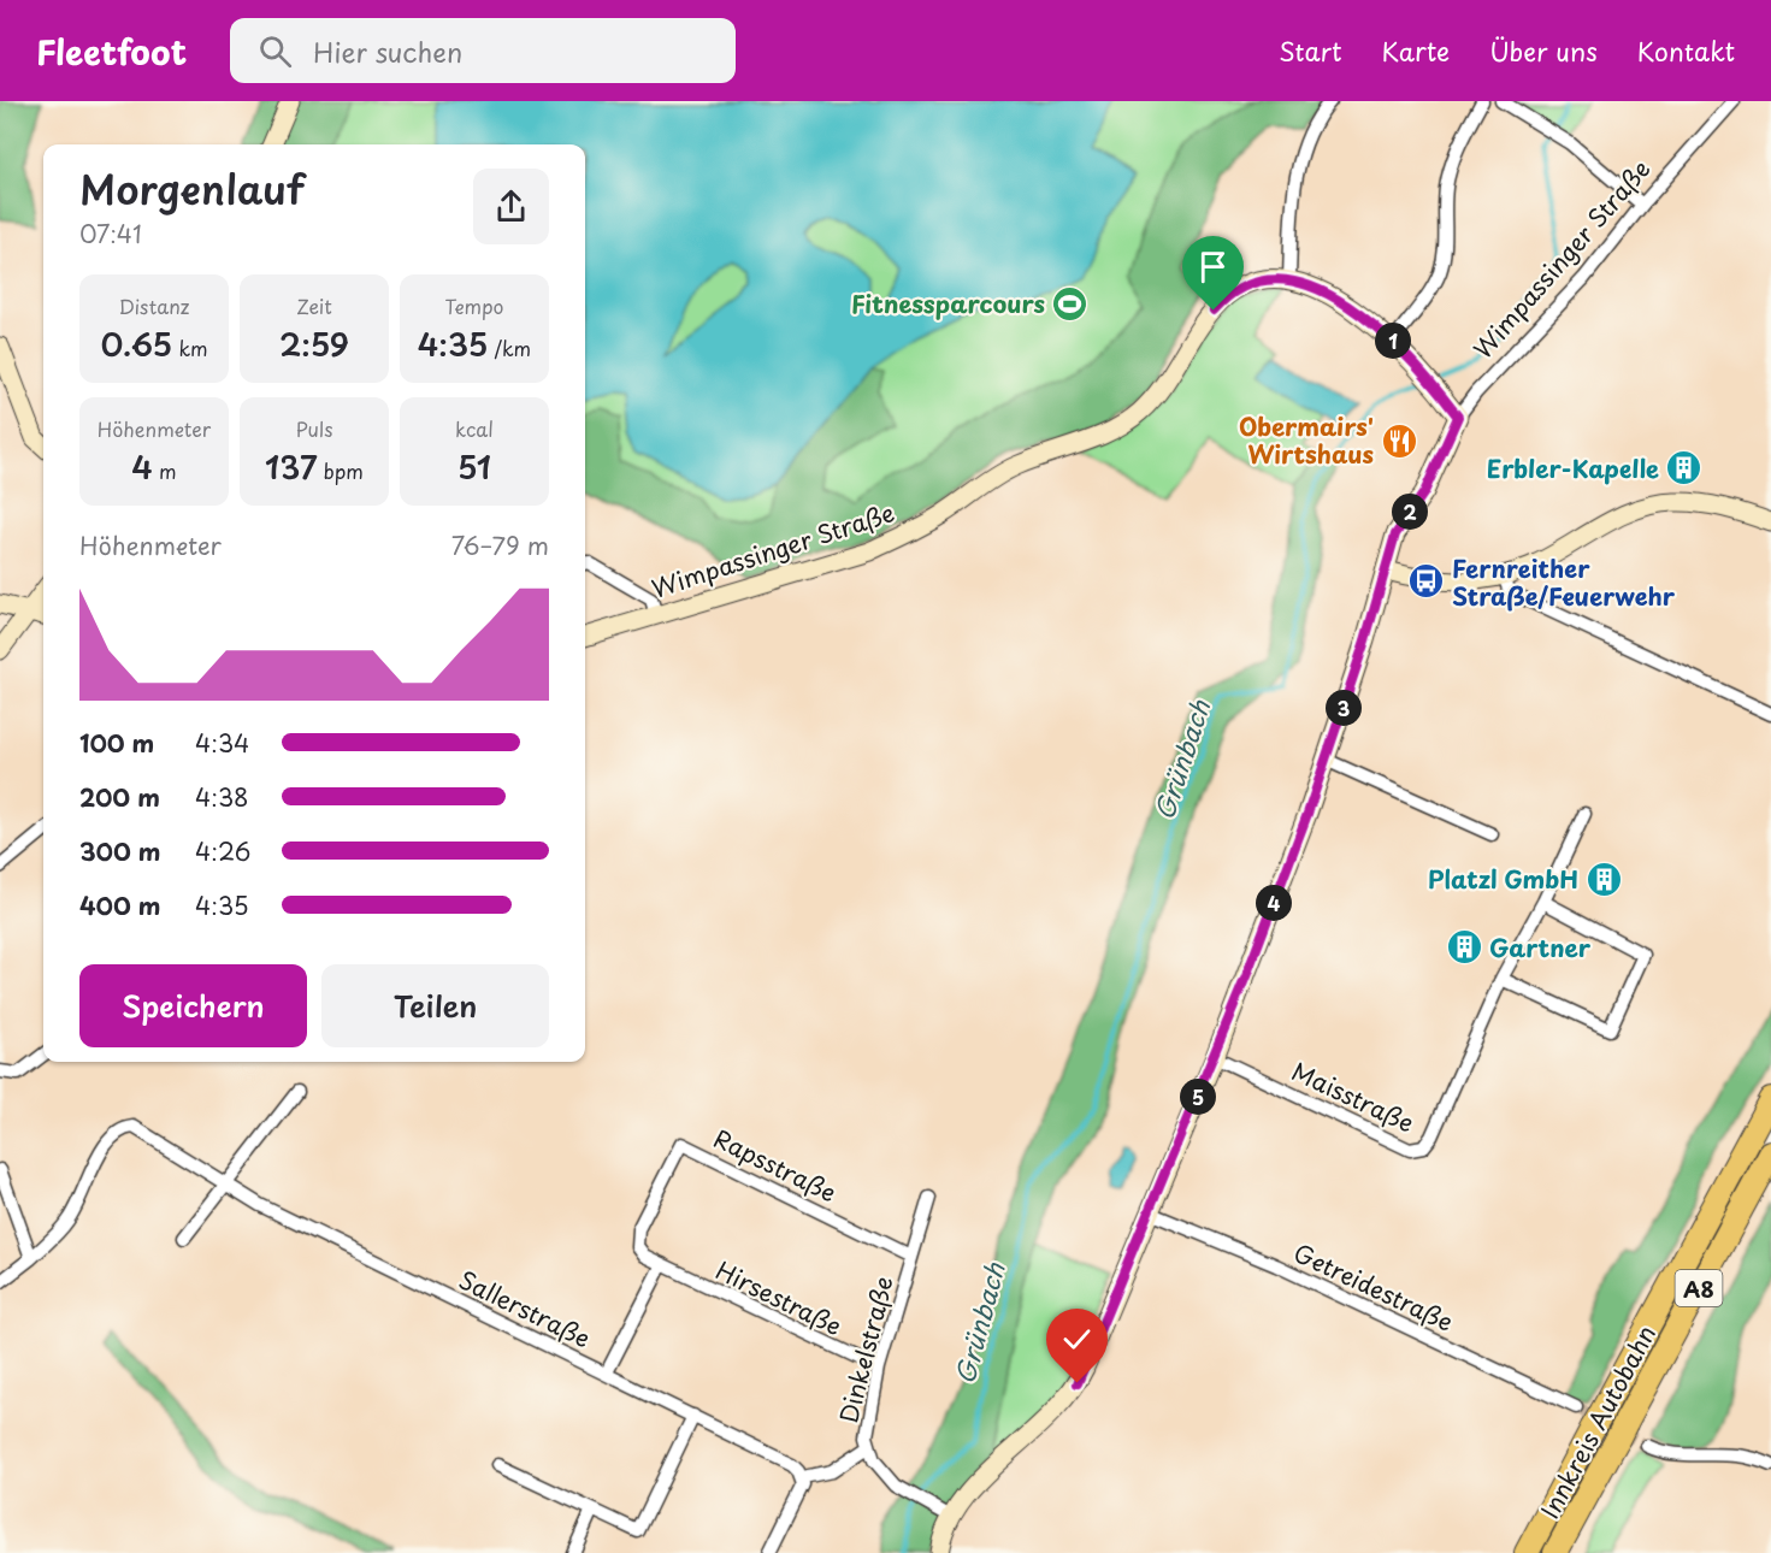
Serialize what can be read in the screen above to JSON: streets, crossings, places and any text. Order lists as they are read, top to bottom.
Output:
{
  "streets": {
    "highway": ["A8", "Innkreis Autobahn"],
    "street": [
      "Wimpassinger Straße",
      "Maisstraße",
      "Rapsstraße",
      "Getreidestraße",
      "Hirsestraße",
      "Sallerstraße",
      "Dinkelstraße"
    ]
  },
  "crossings": [
    ["Rapsstraße", "Hirsestraße"],
    ["Rapsstraße", "Dinkelstraße"],
    ["Hirsestraße", "Dinkelstraße"]
  ],
  "water": ["Grünbach"],
  "places": {
    "sports": ["Fitnessparcours"],
    "restaurant": ["Obermairs' Wirtshaus"],
    "building": ["Erbler-Kapelle", "Platzl GmbH", "Gartner"],
    "bus stop": ["Fernreither Straße/Feuerwehr"]
  },
  "page": {
    "header": "Fleetfoot",
    "search": "Hier suchen",
    "nav": [
      "Start",
      "Karte",
      "Über uns",
      "Kontakt"
    ],
    "heading": ["Morgenlauf", "07:41"],
    "stats": [
      ["Distanz", "0.65 km"],
      ["Zeit", "2:59"],
      ["Tempo", "4:35 /km"],
      ["Höhenmeter", "4 m"],
      ["Puls", "137 bpm"],
      ["kcal", "51"]
    ],
    "pins": [
      "1",
      "2",
      "3",
      "4",
      "5"
    ],
    "chart": ["Höhenmeter", "76–79 m"],
    "list": [
      {
        "name": "100 m",
        "note": "4:34"
      },
      {
        "name": "200 m",
        "note": "4:38"
      },
      {
        "name": "300 m",
        "note": "4:26"
      },
      {
        "name": "400 m",
        "note": "4:35"
      }
    ],
    "buttons": ["Speichern", "Teilen"]
  }
}
